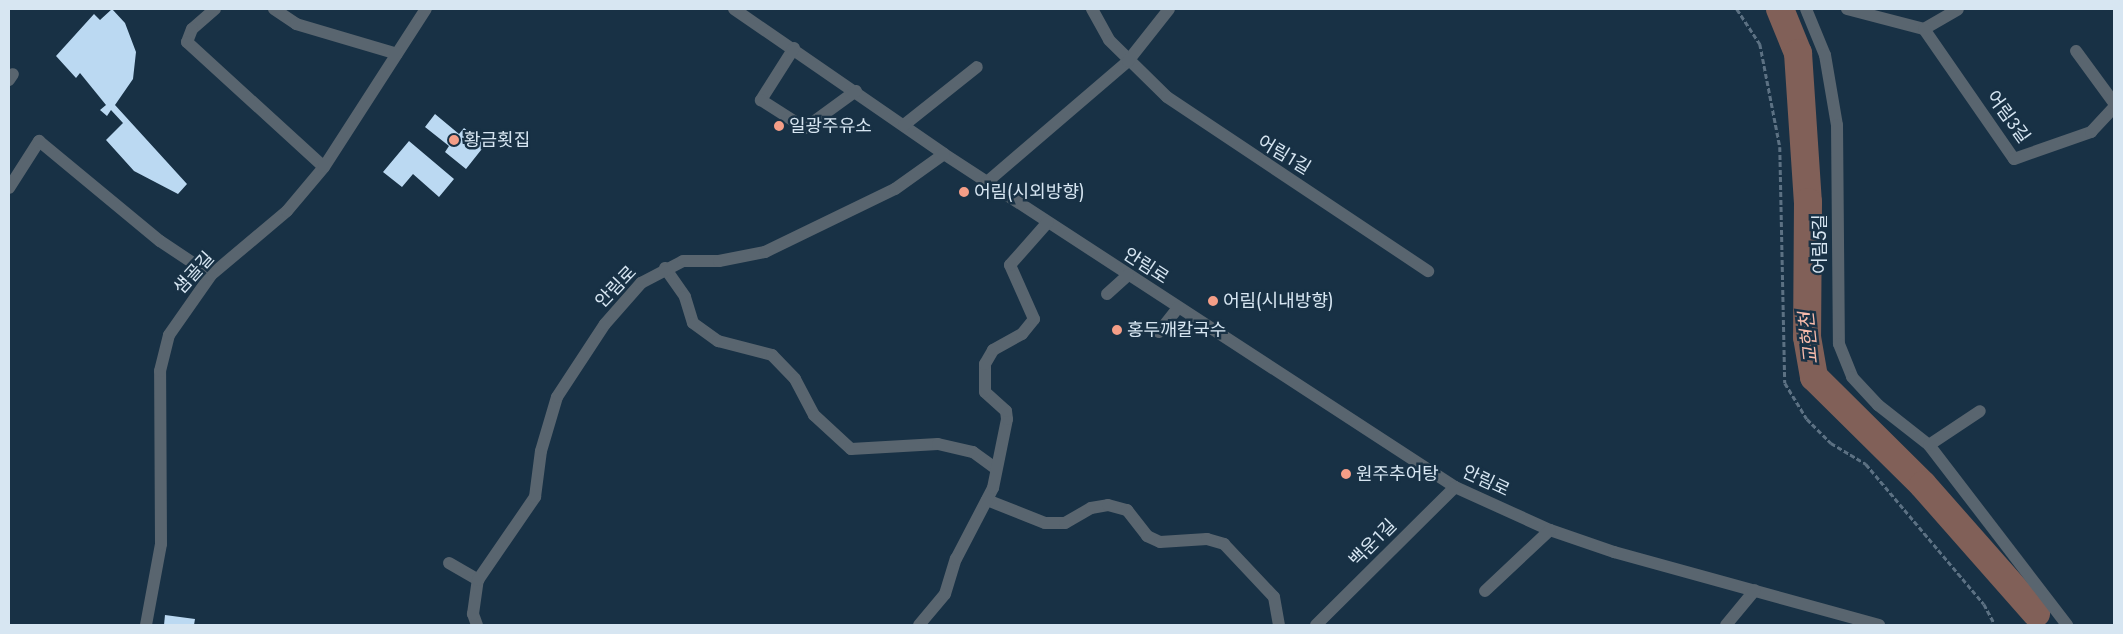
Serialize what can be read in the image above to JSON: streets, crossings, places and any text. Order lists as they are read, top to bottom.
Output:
{
  "streets": {
    "street": [
      "어림3길",
      "어림1길",
      "어림5길",
      "안림로",
      "샘골길",
      "백운1길"
    ]
  },
  "crossings": [
    ["안림로", "백운1길"]
  ],
  "water": ["교현천"],
  "places": [
    "일광주유소",
    "황금횟집",
    "어림(시외방향)",
    "어림(시내방향)",
    "홍두깨칼국수",
    "원주추어탕"
  ]
}
